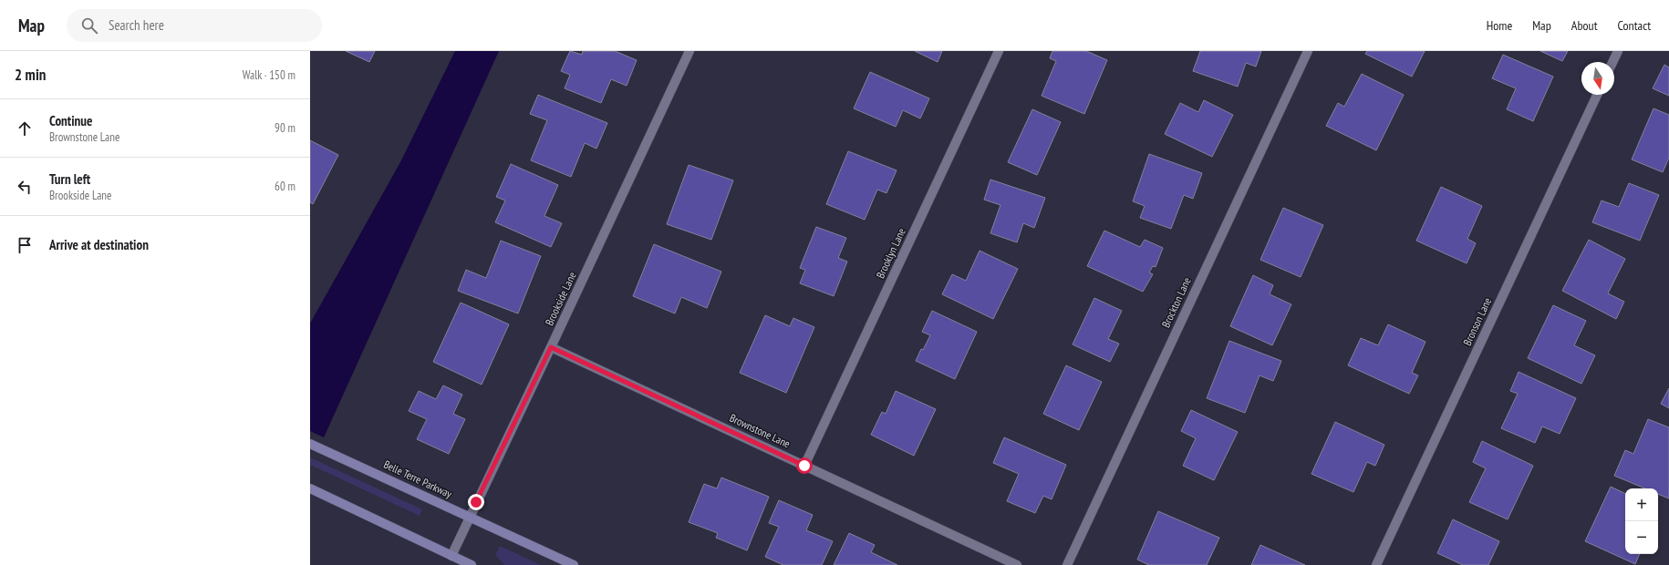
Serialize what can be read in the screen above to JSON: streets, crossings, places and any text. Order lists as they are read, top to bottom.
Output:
{
  "streets": {
    "main road": ["Belle Terre Parkway"],
    "street": [
      "Brooklyn Lane",
      "Brookside Lane",
      "Brockton Lane",
      "Bronson Lane",
      "Brownstone Lane"
    ]
  },
  "crossings": [
    ["Brooklyn Lane", "Brownstone Lane"],
    ["Brookside Lane", "Brownstone Lane"],
    ["Brookside Lane", "Belle Terre Parkway"]
  ],
  "north": "bottom",
  "page": {
    "header": "Map",
    "search": "Search here",
    "nav": [
      "Home",
      "Map",
      "About",
      "Contact"
    ],
    "heading": ["2 min", "Walk · 150 m"],
    "list": [
      ["Continue", "Brownstone Lane", "90 m"],
      ["Turn left", "Brookside Lane", "60 m"],
      "Arrive at destination"
    ],
    "map_buttons": ["+", "−"]
  }
}
